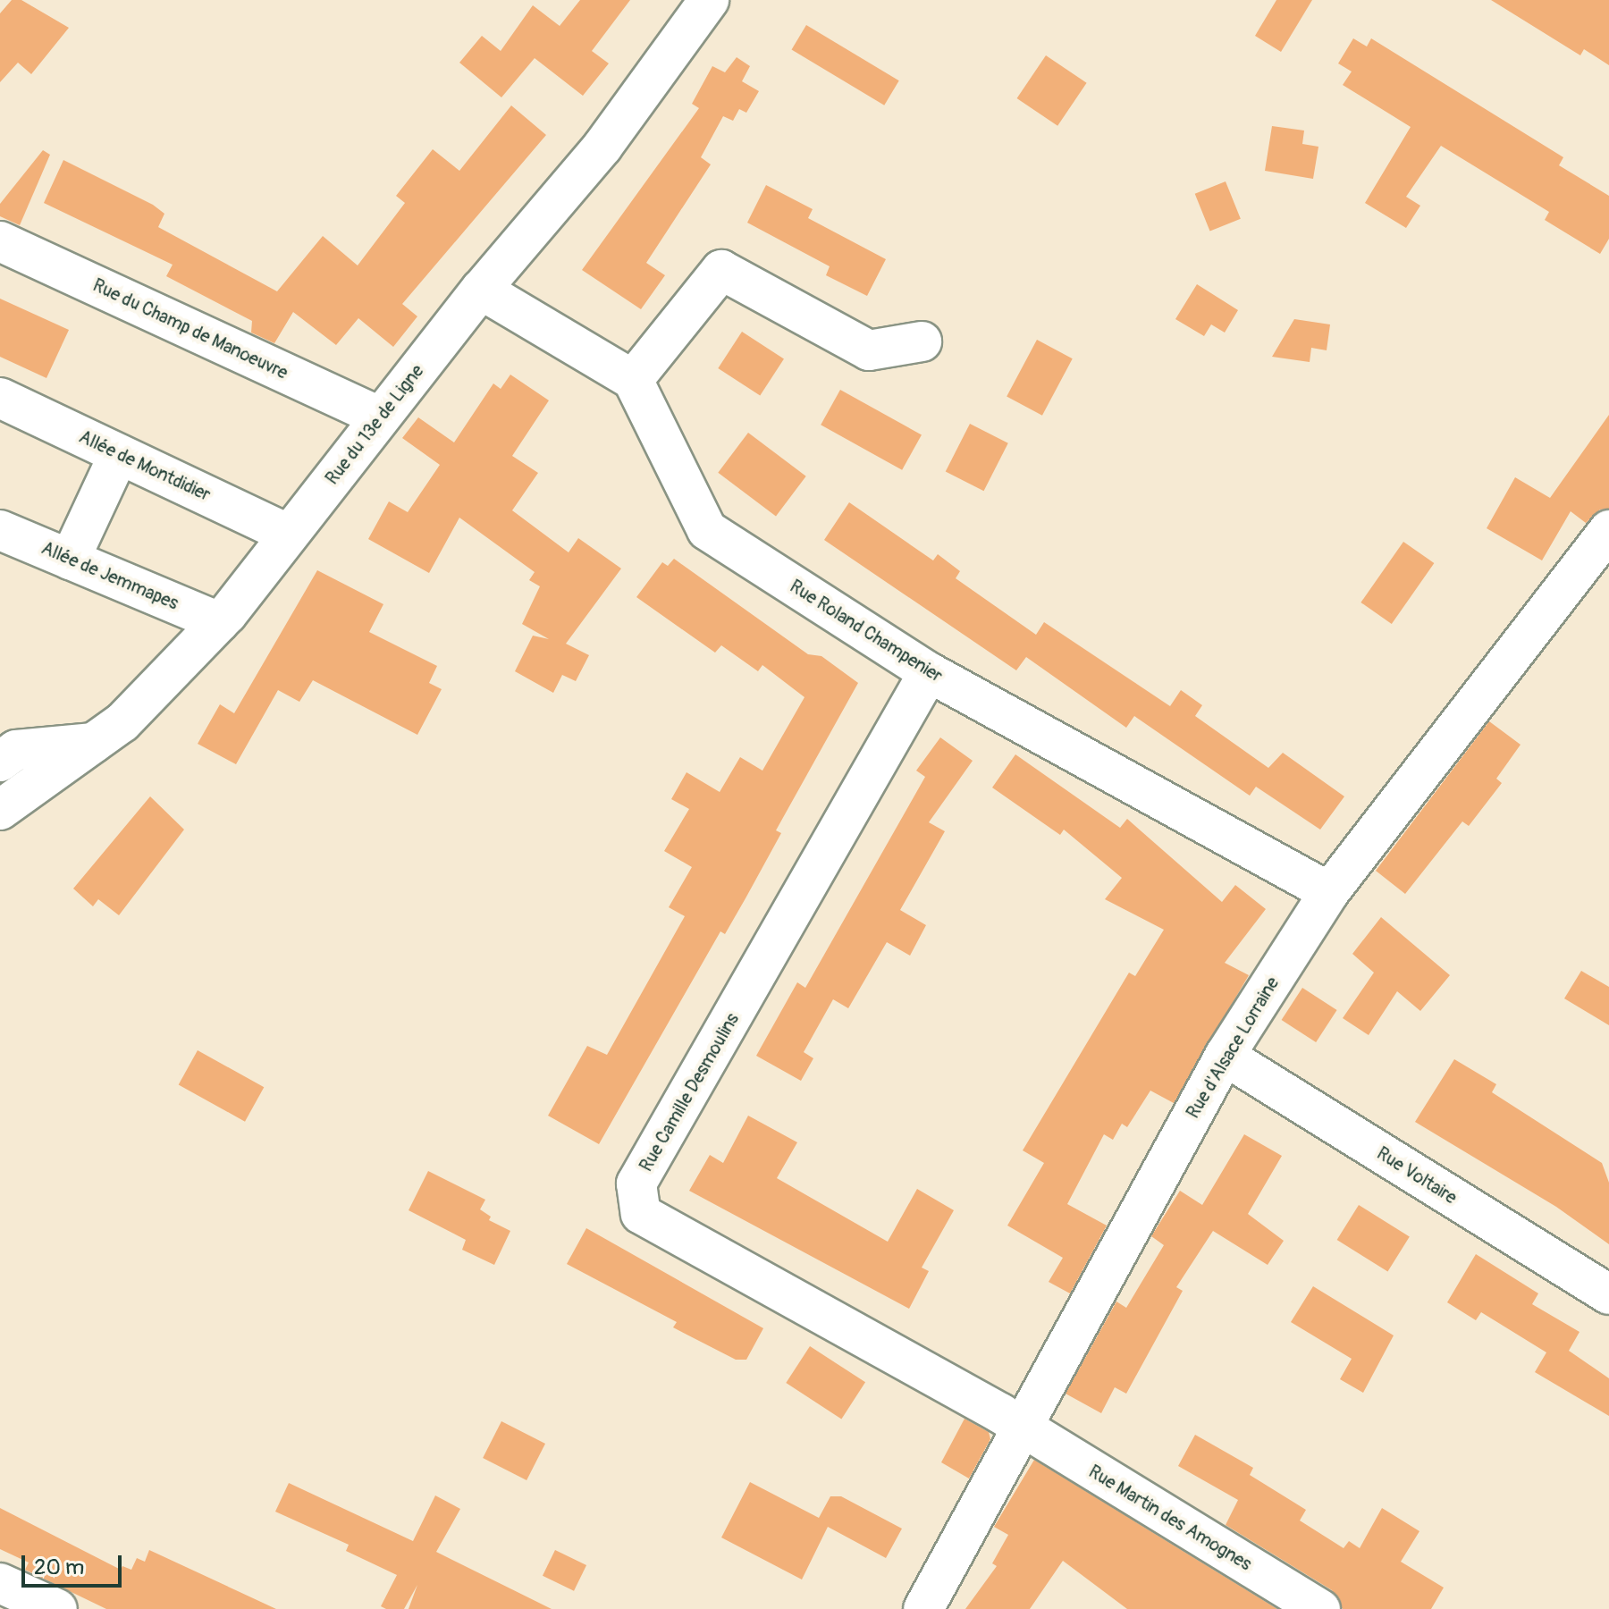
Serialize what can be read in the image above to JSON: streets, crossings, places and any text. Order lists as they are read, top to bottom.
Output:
{
  "streets": {
    "street": [
      "Rue du Champ de Manoeuvre",
      "Rue du 13e de Ligne",
      "Allée de Montdidier",
      "Allée de Jemmapes",
      "Rue Roland Champenier",
      "Rue d'Alsace Lorraine",
      "Rue Camille Desmoulins",
      "Rue Voltaire",
      "Rue Martin des Amognes"
    ]
  },
  "crossings": [
    ["Rue du Champ de Manoeuvre", "Rue du 13e de Ligne"],
    ["Rue du 13e de Ligne", "Allée de Montdidier"],
    ["Rue du 13e de Ligne", "Allée de Jemmapes"],
    ["Rue Roland Champenier", "Rue d'Alsace Lorraine"],
    ["Rue Roland Champenier", "Rue Camille Desmoulins"],
    ["Rue d'Alsace Lorraine", "Rue Camille Desmoulins"],
    ["Rue d'Alsace Lorraine", "Rue Voltaire"],
    ["Rue d'Alsace Lorraine", "Rue Martin des Amognes"],
    ["Rue Camille Desmoulins", "Rue Martin des Amognes"]
  ],
  "scale_bar": "20 m"
}
